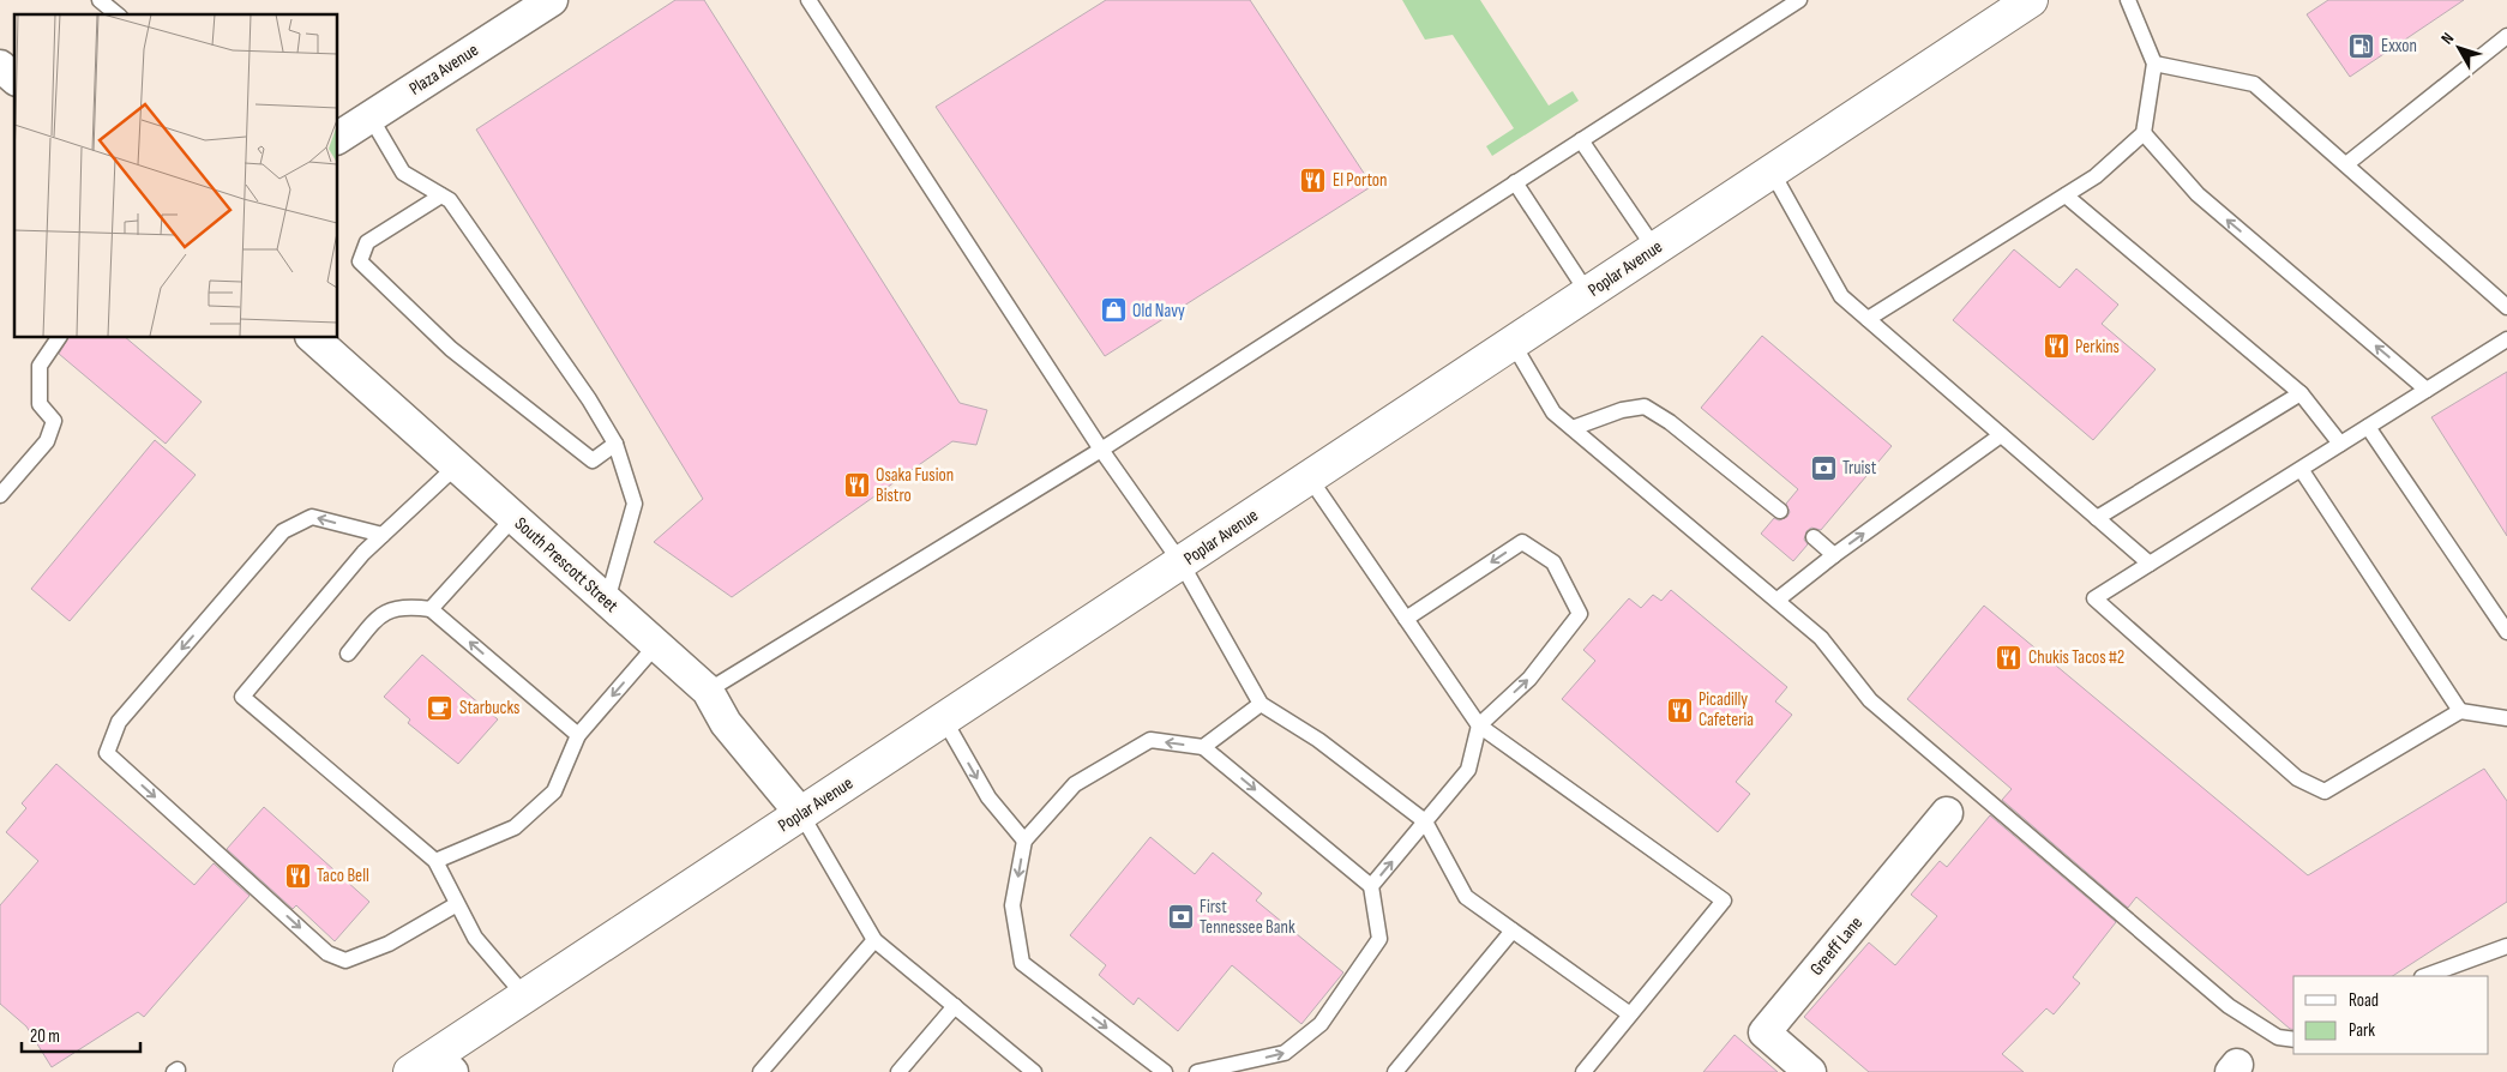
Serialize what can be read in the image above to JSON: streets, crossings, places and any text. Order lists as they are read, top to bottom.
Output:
{
  "streets": {
    "main road": ["Poplar Avenue"],
    "street": ["Plaza Avenue", "South Prescott Street", "Greeff Lane"]
  },
  "crossings": [
    ["Poplar Avenue", "South Prescott Street"]
  ],
  "places": {
    "fuel station": ["Exxon"],
    "restaurant": [
      "El Porton",
      "Perkins",
      "Osaka Fusion Bistro",
      "Chukis Tacos #2",
      "Picadilly Cafeteria",
      "Taco Bell"
    ],
    "shop": ["Old Navy"],
    "bank": ["Truist", "First Tennessee Bank"],
    "cafe": ["Starbucks"]
  },
  "legend": ["Road", "Park"],
  "scale_bar": "20 m",
  "north": "top left"
}
